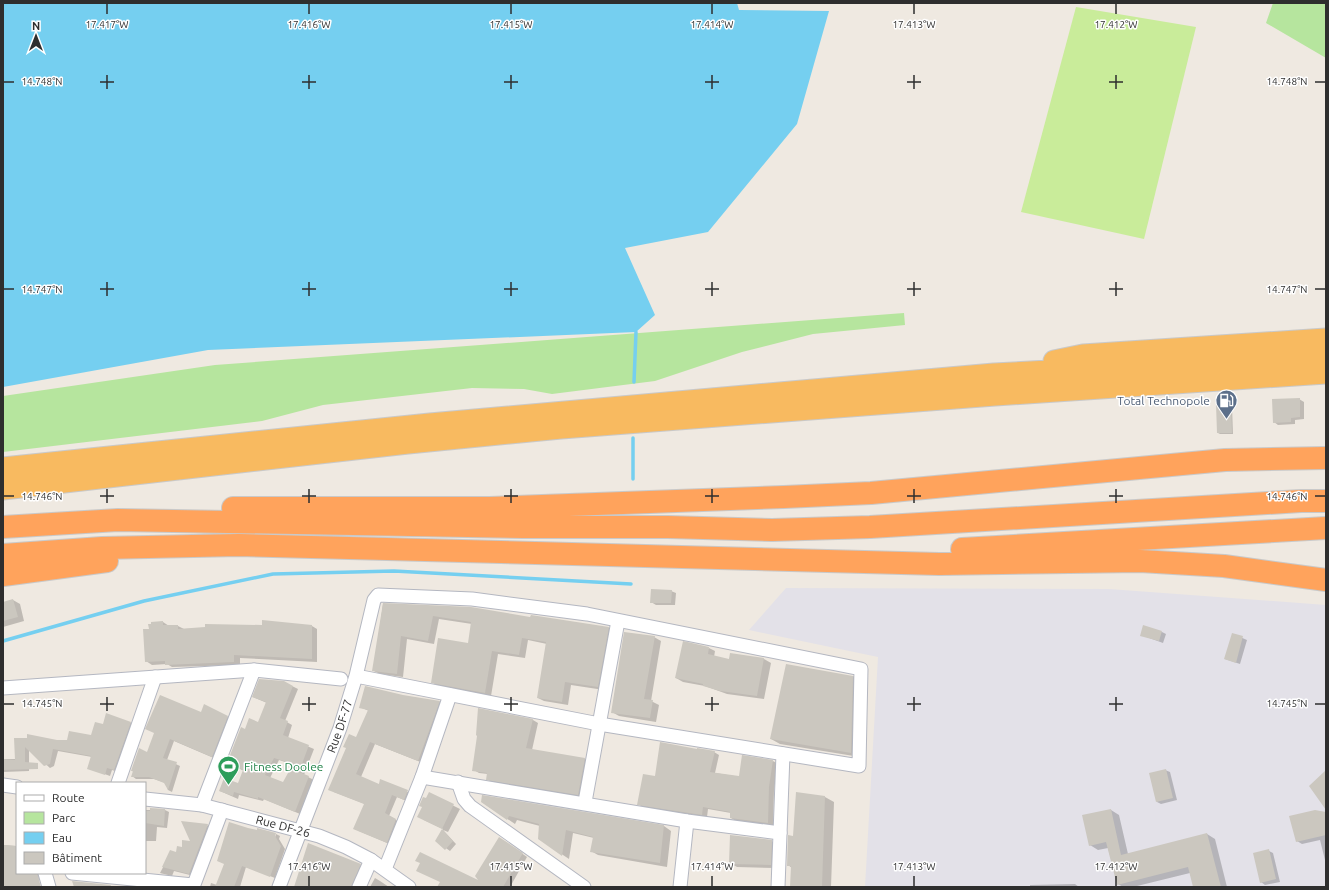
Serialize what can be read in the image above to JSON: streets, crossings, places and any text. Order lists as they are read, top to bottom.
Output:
{
  "streets": {
    "street": ["Rue DF-77", "Rue DF-26"]
  },
  "crossings": [
    ["Rue DF-77", "Rue DF-26"]
  ],
  "places": {
    "fuel station": ["Total Technopole"],
    "sports": ["Fitness Doolee"]
  },
  "legend": [
    "Route",
    "Parc",
    "Eau",
    "Bâtiment"
  ],
  "north": "top",
  "coordinates": [
    "17.417°W",
    "17.416°W",
    "17.415°W",
    "17.414°W",
    "17.413°W",
    "17.412°W",
    "14.748°N",
    "14.747°N",
    "14.746°N",
    "14.745°N"
  ]
}
